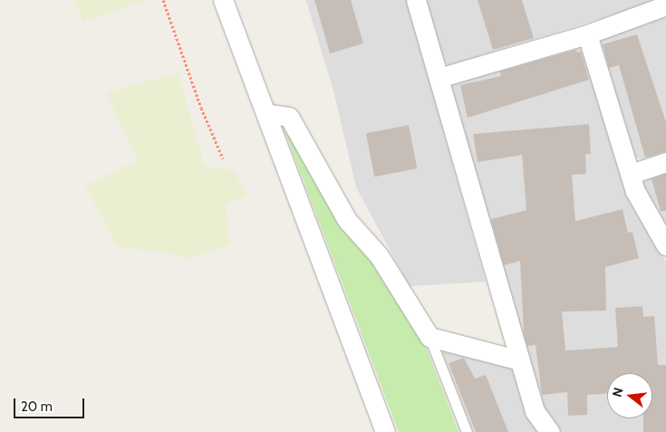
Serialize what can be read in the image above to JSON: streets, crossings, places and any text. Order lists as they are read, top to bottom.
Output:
{
  "scale_bar": "20 m",
  "north": "left"
}
